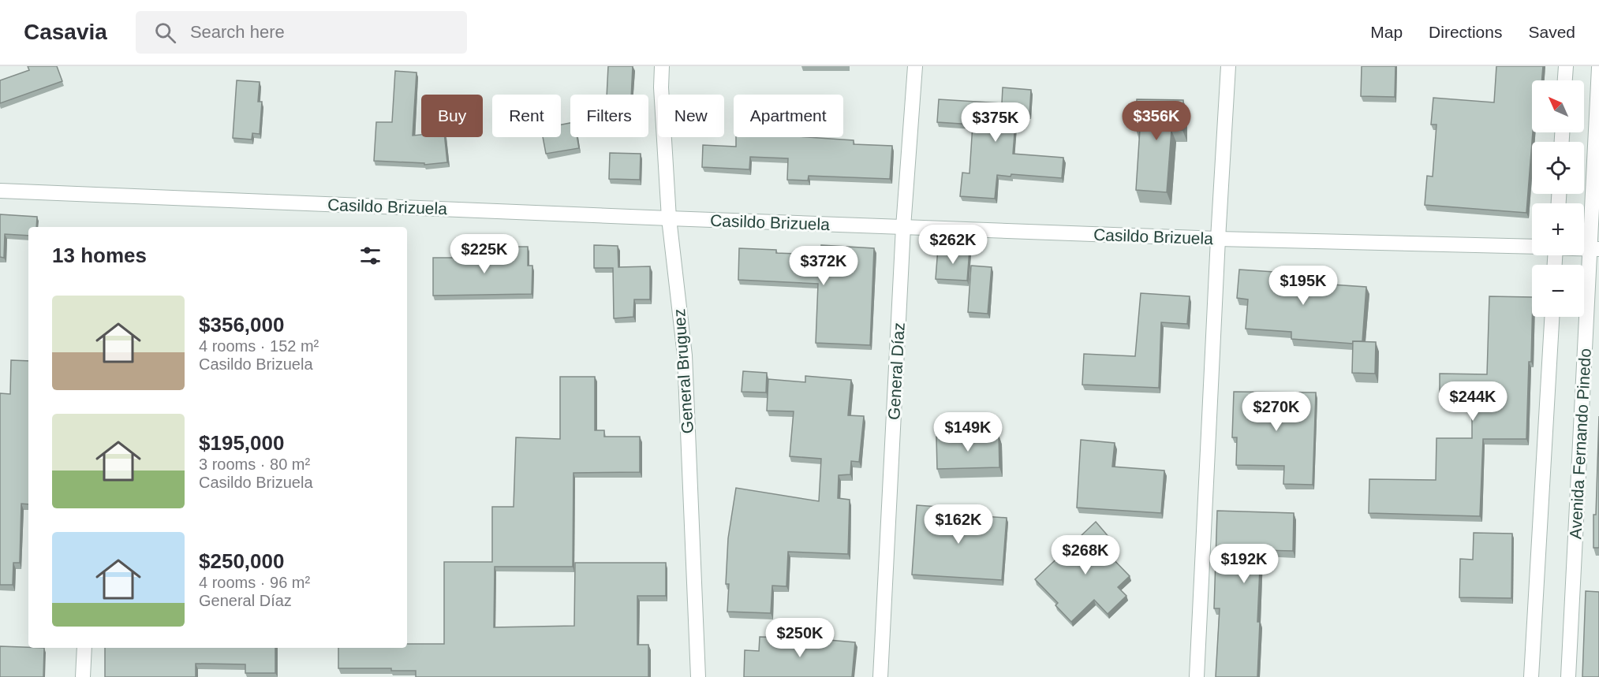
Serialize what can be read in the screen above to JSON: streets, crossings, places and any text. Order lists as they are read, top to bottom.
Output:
{
  "streets": {
    "street": [
      "Casildo Brizuela",
      "General Bruguez",
      "General Díaz",
      "Avenida Fernando Pinedo"
    ]
  },
  "crossings": [
    ["Casildo Brizuela", "General Bruguez"],
    ["Casildo Brizuela", "General Díaz"]
  ],
  "north": "top left",
  "page": {
    "header": "Casavia",
    "search": "Search here",
    "nav": ["Map", "Directions", "Saved"],
    "map_buttons": ["+", "−"],
    "chip": [
      "Buy",
      "Rent",
      "Filters",
      "New",
      "Apartment"
    ],
    "price": [
      "$356K",
      "$375K",
      "$262K",
      "$225K",
      "$372K",
      "$195K",
      "$244K",
      "$270K",
      "$149K",
      "$162K",
      "$268K",
      "$192K",
      "$250K"
    ],
    "heading": "13 homes",
    "list": [
      {
        "name": "$356,000",
        "note": "4 rooms · 152 m² · Casildo Brizuela"
      },
      {
        "name": "$195,000",
        "note": "3 rooms · 80 m² · Casildo Brizuela"
      },
      {
        "name": "$250,000",
        "note": "4 rooms · 96 m² · General Díaz"
      }
    ]
  }
}
